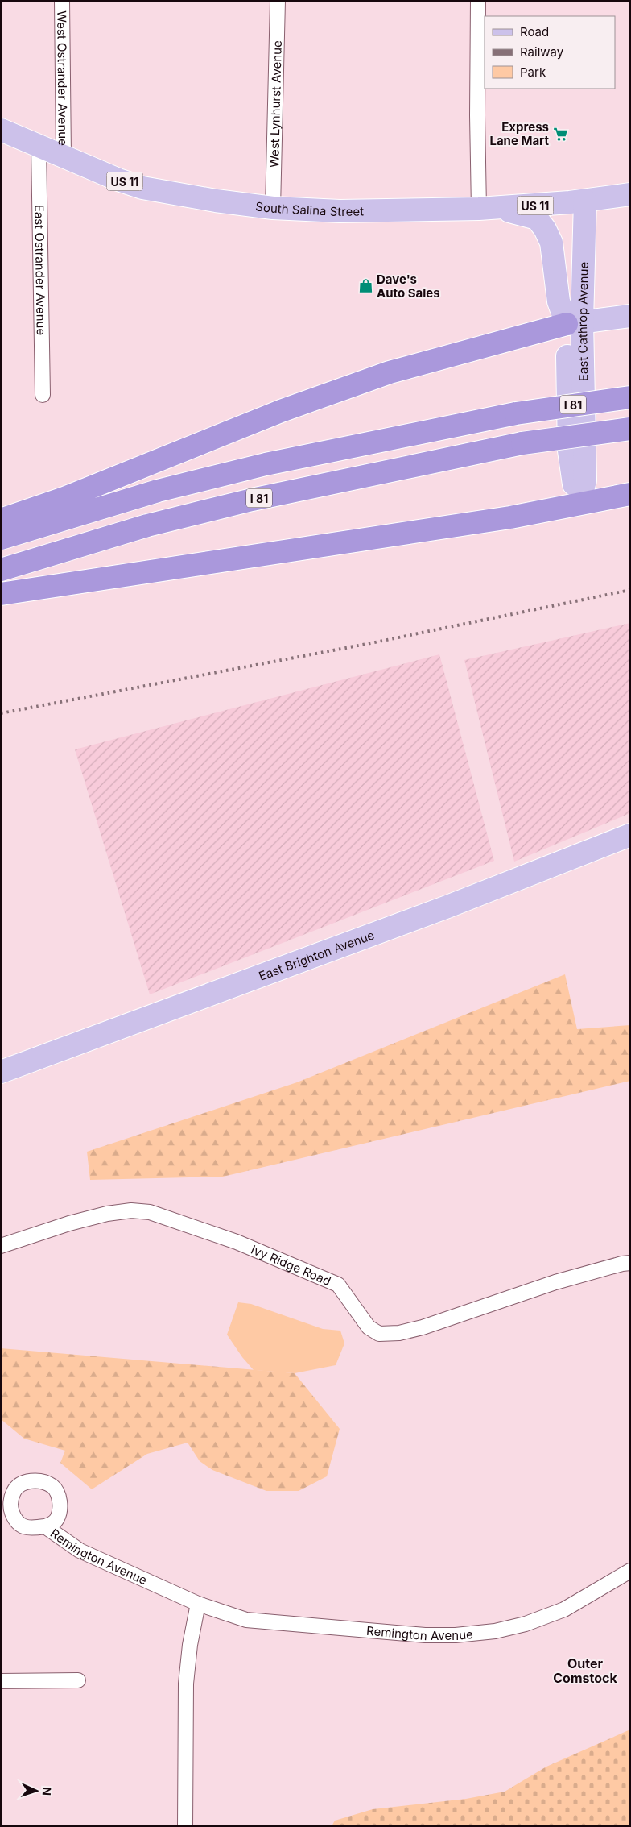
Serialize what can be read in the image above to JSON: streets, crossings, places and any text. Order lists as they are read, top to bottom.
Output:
{
  "streets": {
    "highway": ["I 81"],
    "main road": [
      "US 11",
      "South Salina Street",
      "East Cathrop Avenue",
      "East Brighton Avenue"
    ],
    "street": [
      "West Ostrander Avenue",
      "West Lynhurst Avenue",
      "East Ostrander Avenue",
      "Ivy Ridge Road",
      "Remington Avenue"
    ]
  },
  "crossings": [
    ["West Ostrander Avenue", "South Salina Street"],
    ["West Lynhurst Avenue", "South Salina Street"],
    ["South Salina Street", "East Ostrander Avenue"],
    ["South Salina Street", "East Cathrop Avenue"]
  ],
  "districts": ["Outer Comstock"],
  "places": {
    "supermarket": ["Express Lane Mart"],
    "shop": ["Dave's Auto Sales"]
  },
  "legend": ["Road", "Railway", "Park"],
  "north": "right"
}
